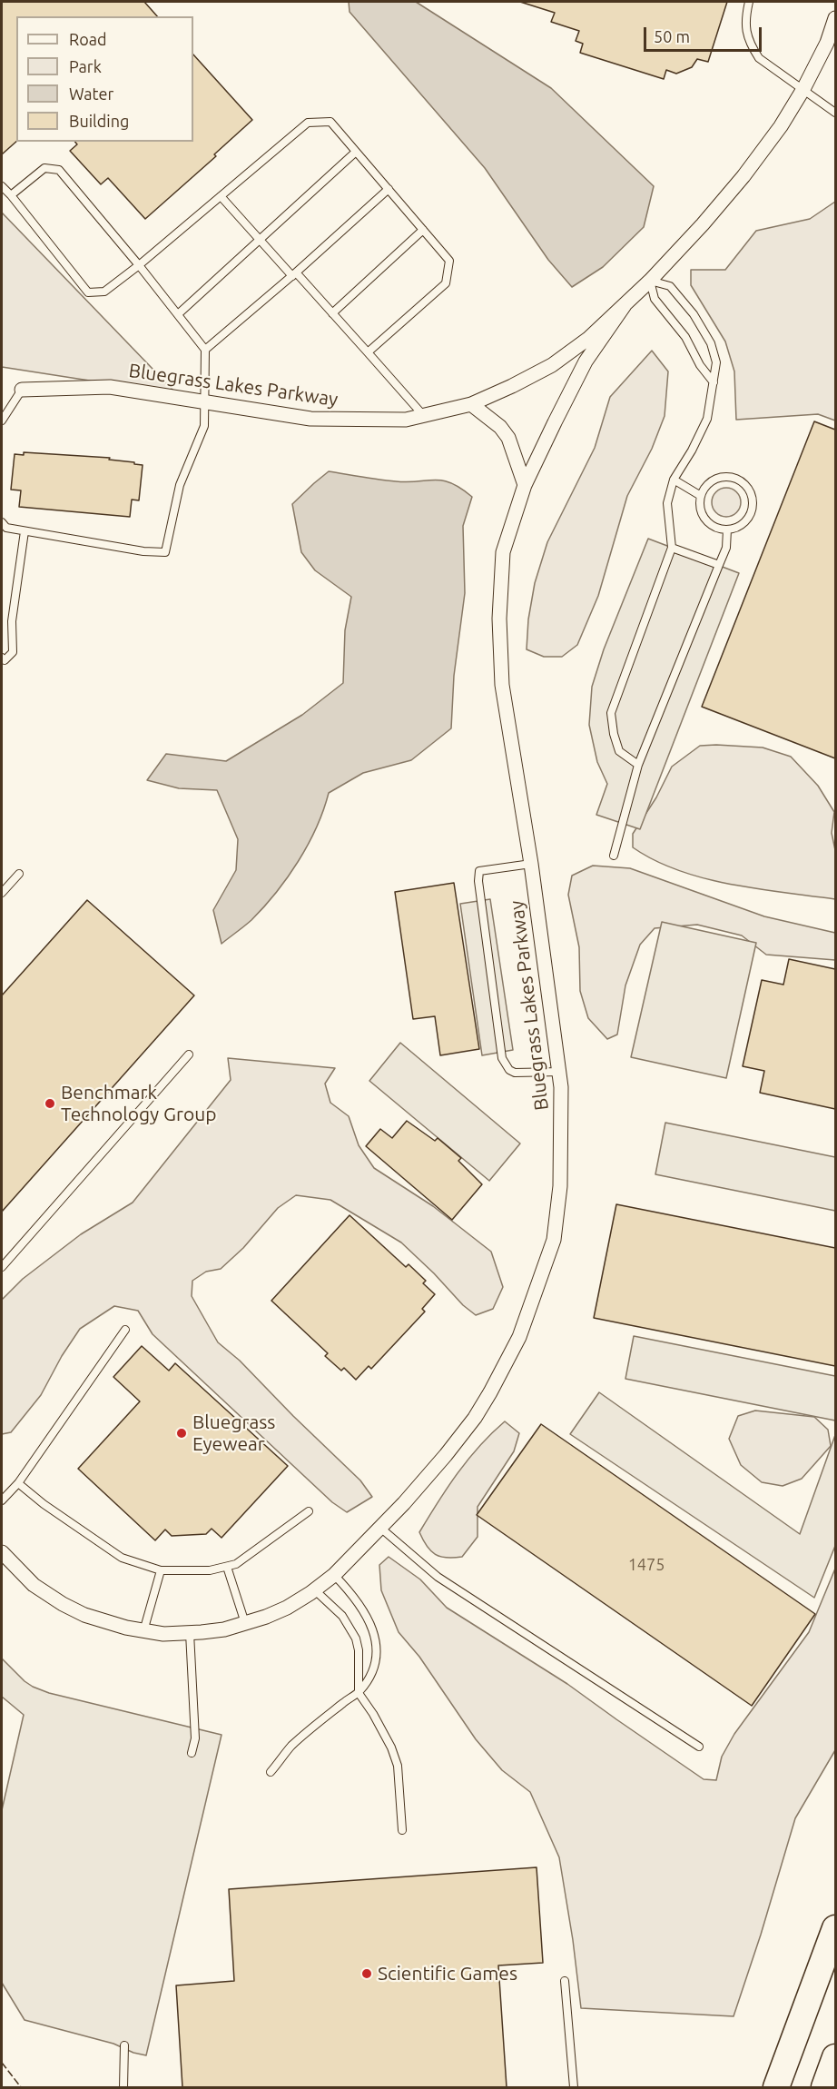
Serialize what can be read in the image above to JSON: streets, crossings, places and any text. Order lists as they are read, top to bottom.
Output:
{
  "streets": {
    "street": ["Bluegrass Lakes Parkway"]
  },
  "places": ["Benchmark Technology Group", "Bluegrass Eyewear", "Scientific Games"],
  "house_numbers": ["1475"],
  "legend": [
    "Road",
    "Park",
    "Water",
    "Building"
  ],
  "scale_bar": "50 m"
}
